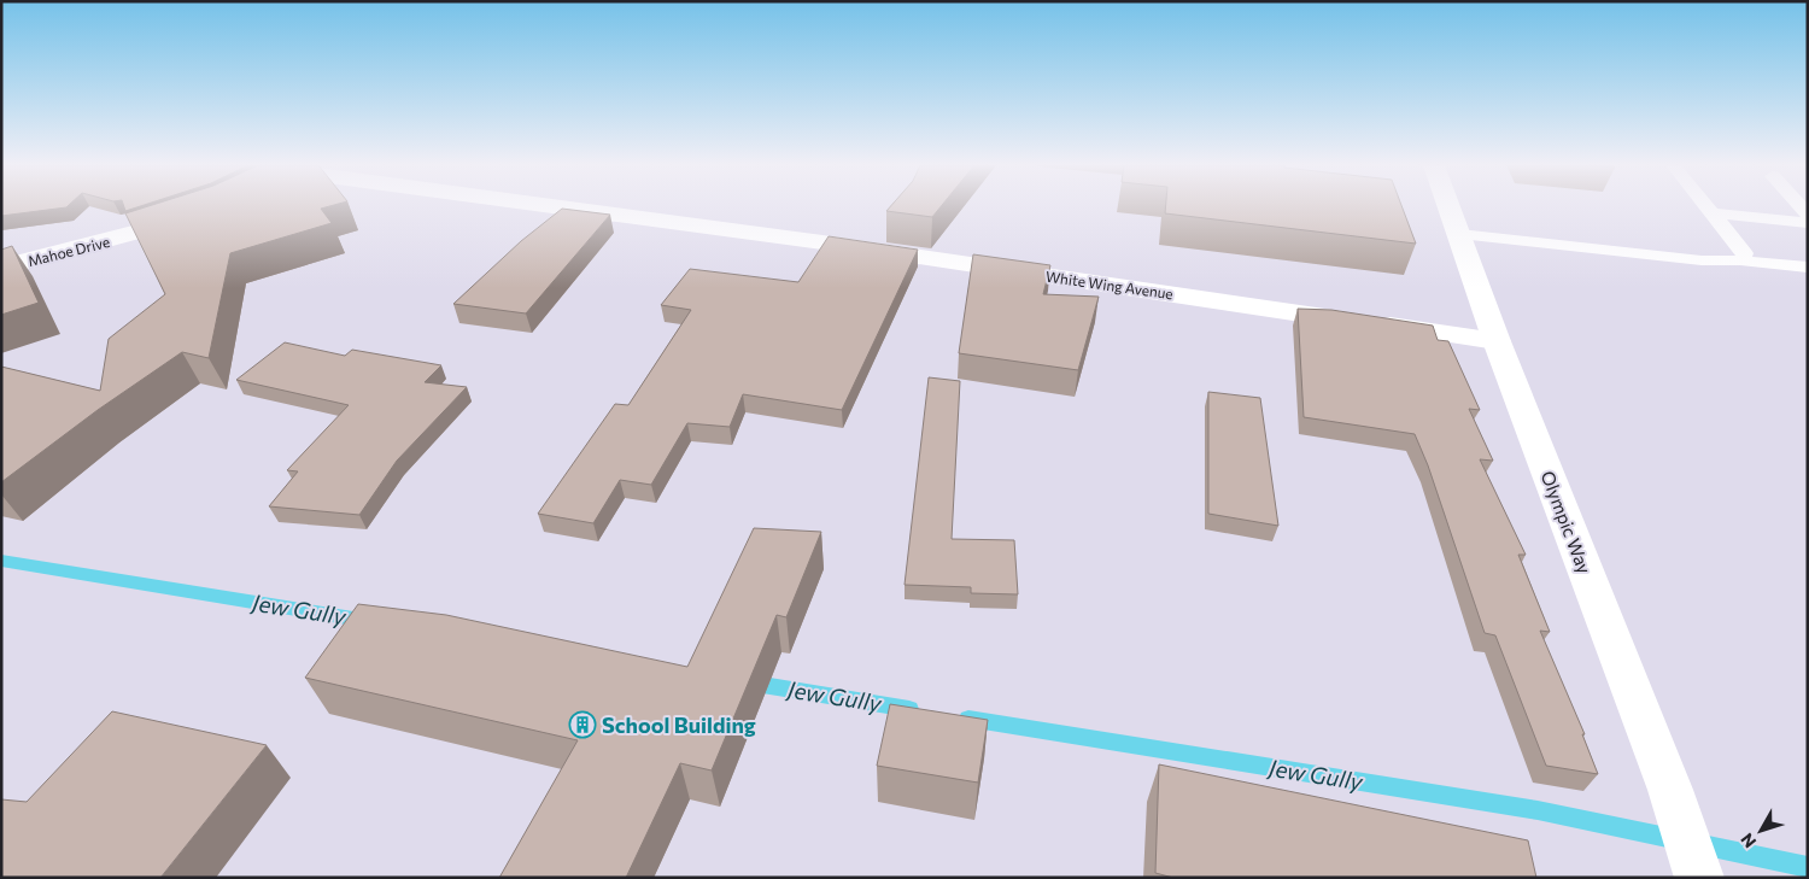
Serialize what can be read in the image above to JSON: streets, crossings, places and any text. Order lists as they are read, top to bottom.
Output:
{
  "streets": {
    "street": ["Mahoe Drive", "White Wing Avenue", "Olympic Way"]
  },
  "crossings": [
    ["White Wing Avenue", "Olympic Way"]
  ],
  "water": ["Jew Gully"],
  "places": {
    "building": ["School Building"]
  },
  "north": "bottom left"
}
